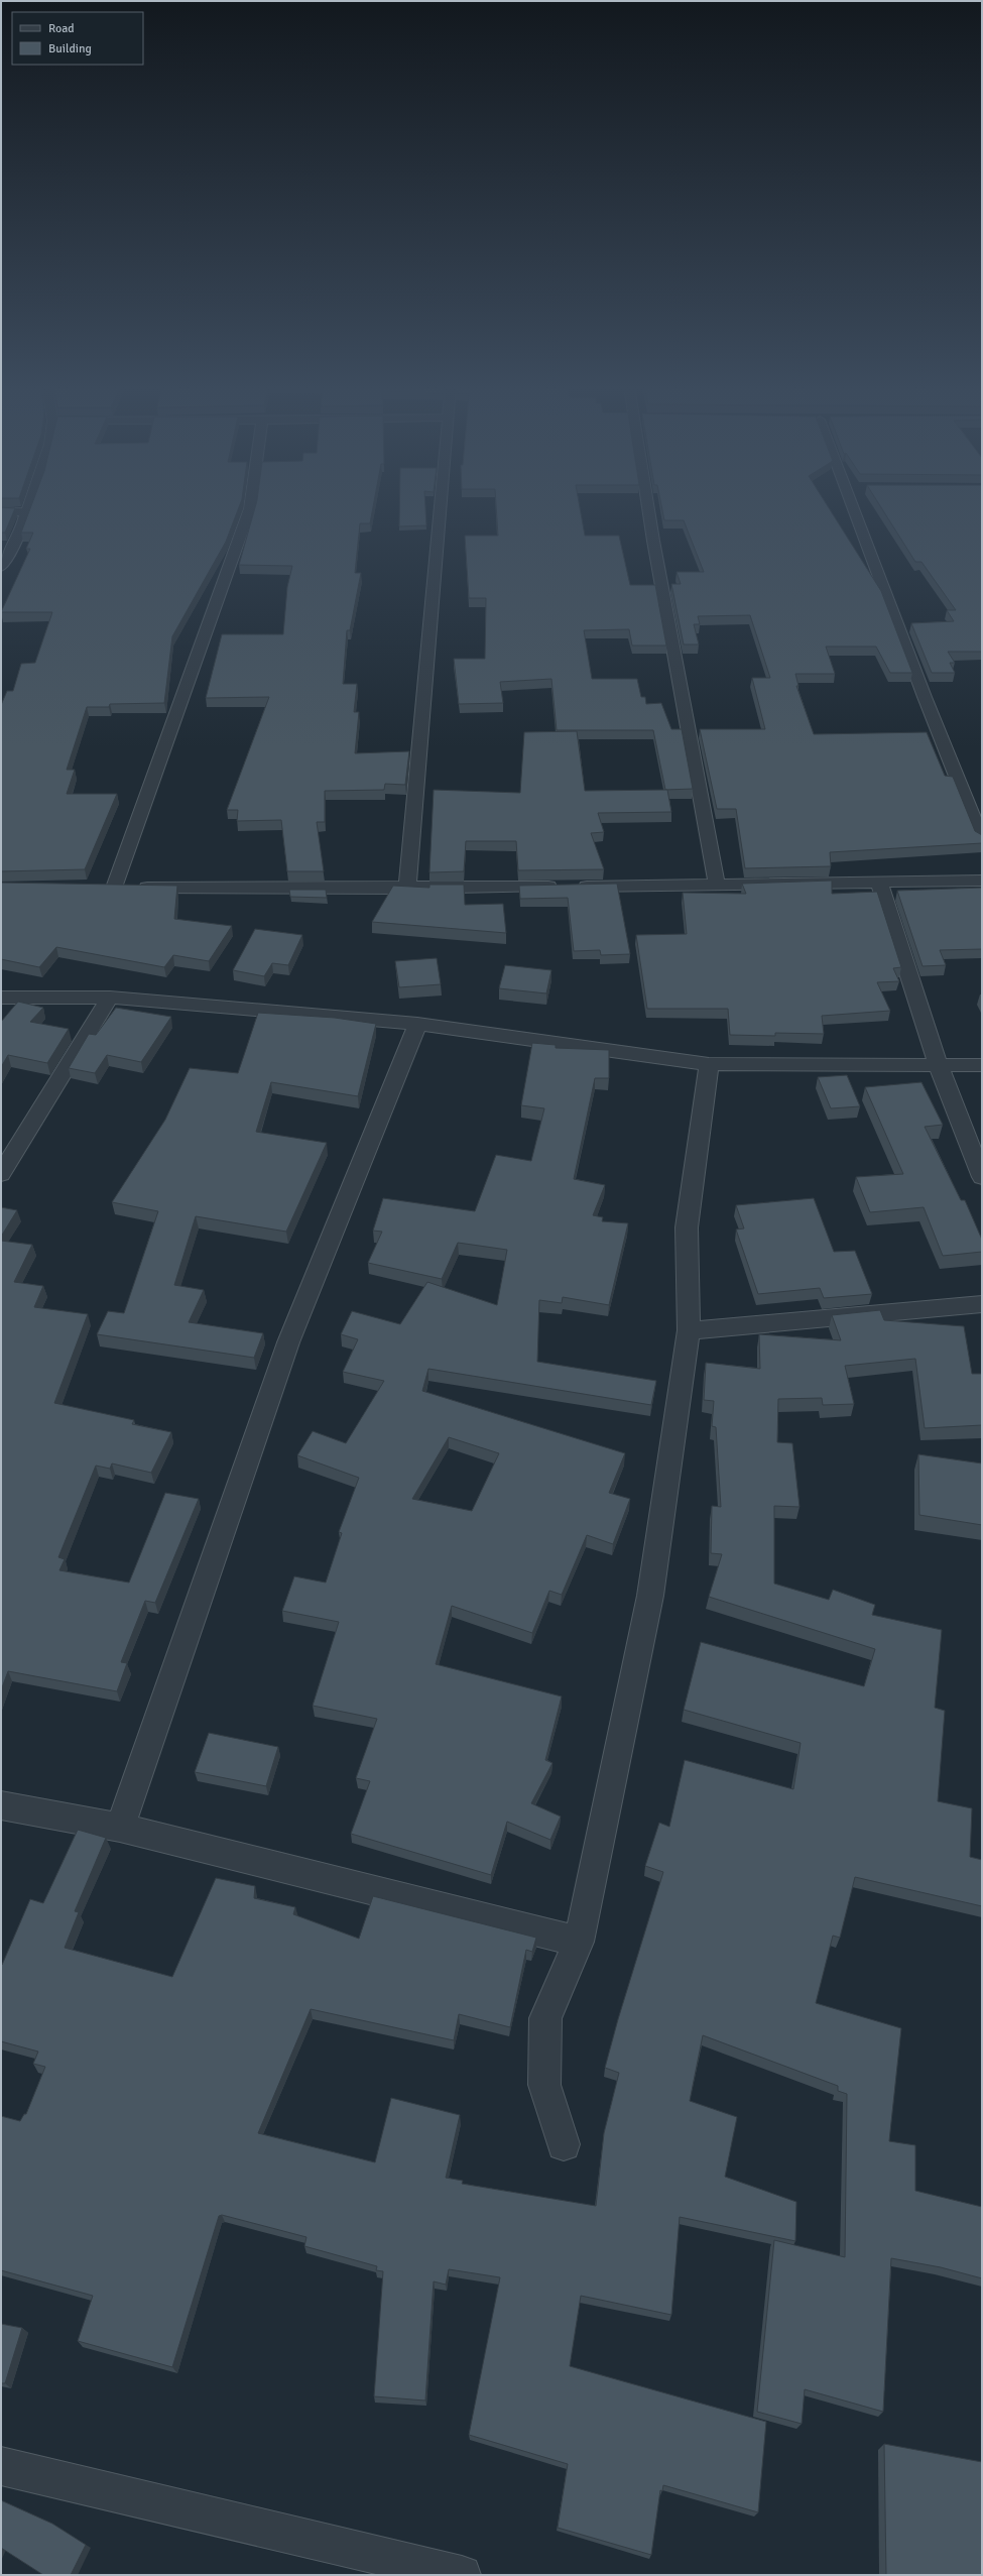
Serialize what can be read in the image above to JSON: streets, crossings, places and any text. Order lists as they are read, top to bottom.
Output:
{
  "legend": ["Road", "Building"]
}
